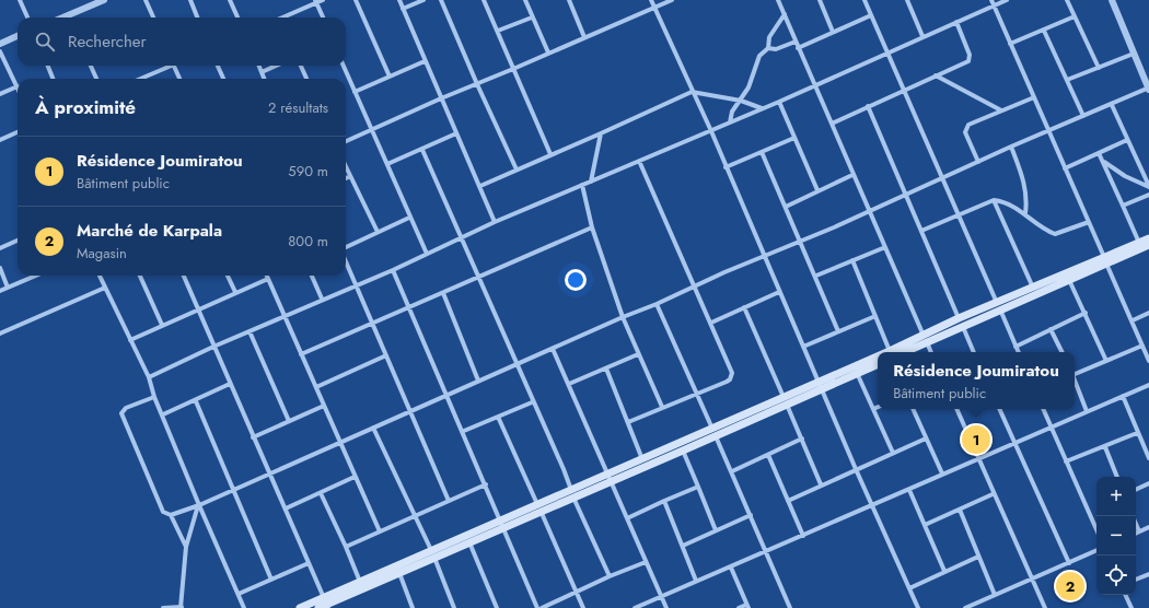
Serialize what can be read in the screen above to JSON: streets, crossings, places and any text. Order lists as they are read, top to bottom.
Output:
{
  "page": {
    "search": "Rechercher",
    "heading": ["À proximité", "2 résultats"],
    "list": [
      {
        "mark": "1",
        "name": "Résidence Joumiratou",
        "note": "Bâtiment public",
        "value": "590 m"
      },
      {
        "mark": "2",
        "name": "Marché de Karpala",
        "note": "Magasin",
        "value": "800 m"
      }
    ],
    "popup": ["Résidence Joumiratou", "Bâtiment public"],
    "pins": ["1", "2"],
    "map_buttons": ["+", "−"]
  }
}
